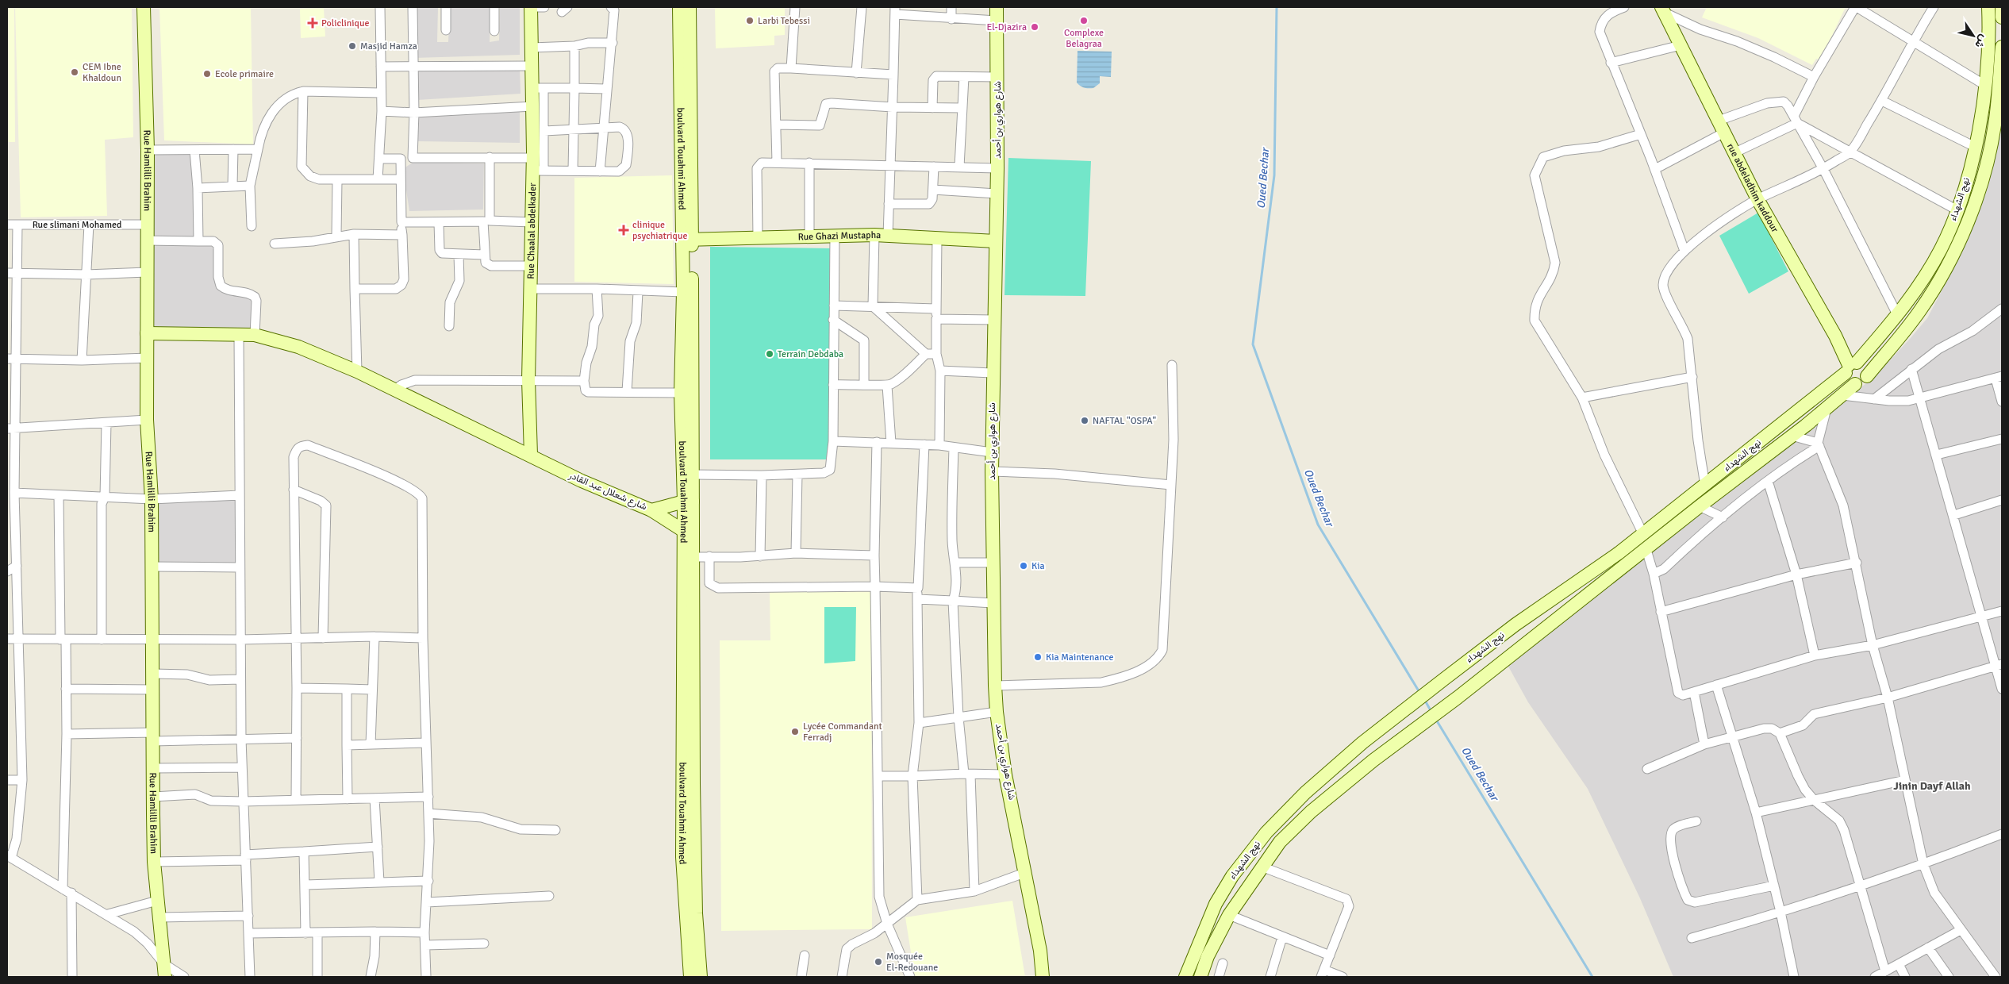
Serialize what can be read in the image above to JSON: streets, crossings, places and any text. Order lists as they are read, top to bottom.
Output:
{
  "streets": {
    "main road": [
      "شارع هواري بن أحمد",
      "boulvard Touahmi Ahmed",
      "Rue Hamlilli Brahim",
      "rue abdeladhim kaddour",
      "نهج الشهداء",
      "Rue Chaalal abdelkader",
      "Rue Ghazi Mustapha",
      "شارع شعلال عبد القادر"
    ],
    "street": ["Rue slimani Mohamed"]
  },
  "crossings": [
    ["شارع هواري بن أحمد", "Rue Ghazi Mustapha"],
    ["boulvard Touahmi Ahmed", "Rue Ghazi Mustapha"],
    ["boulvard Touahmi Ahmed", "شارع شعلال عبد القادر"],
    ["Rue Hamlilli Brahim", "Rue slimani Mohamed"],
    ["Rue Hamlilli Brahim", "شارع شعلال عبد القادر"],
    ["rue abdeladhim kaddour", "نهج الشهداء"],
    ["Rue Chaalal abdelkader", "شارع شعلال عبد القادر"]
  ],
  "districts": ["Jinin Dayf Allah"],
  "water": ["Oued Bechar"],
  "places": {
    "other": [
      "Larbi Tebessi",
      "Complexe Belagraa",
      "El-Djazira",
      "Masjid Hamza",
      "CEM Ibne Khaldoun",
      "Ecole primaire",
      "Terrain Debdaba",
      "NAFTAL \"OSPA\"",
      "Kia",
      "Kia Maintenance",
      "Lycée Commandant Ferradj",
      "Mosquée El-Redouane"
    ],
    "health": ["Policlinique", "clinique psychiatrique"]
  },
  "north": "bottom right"
}
